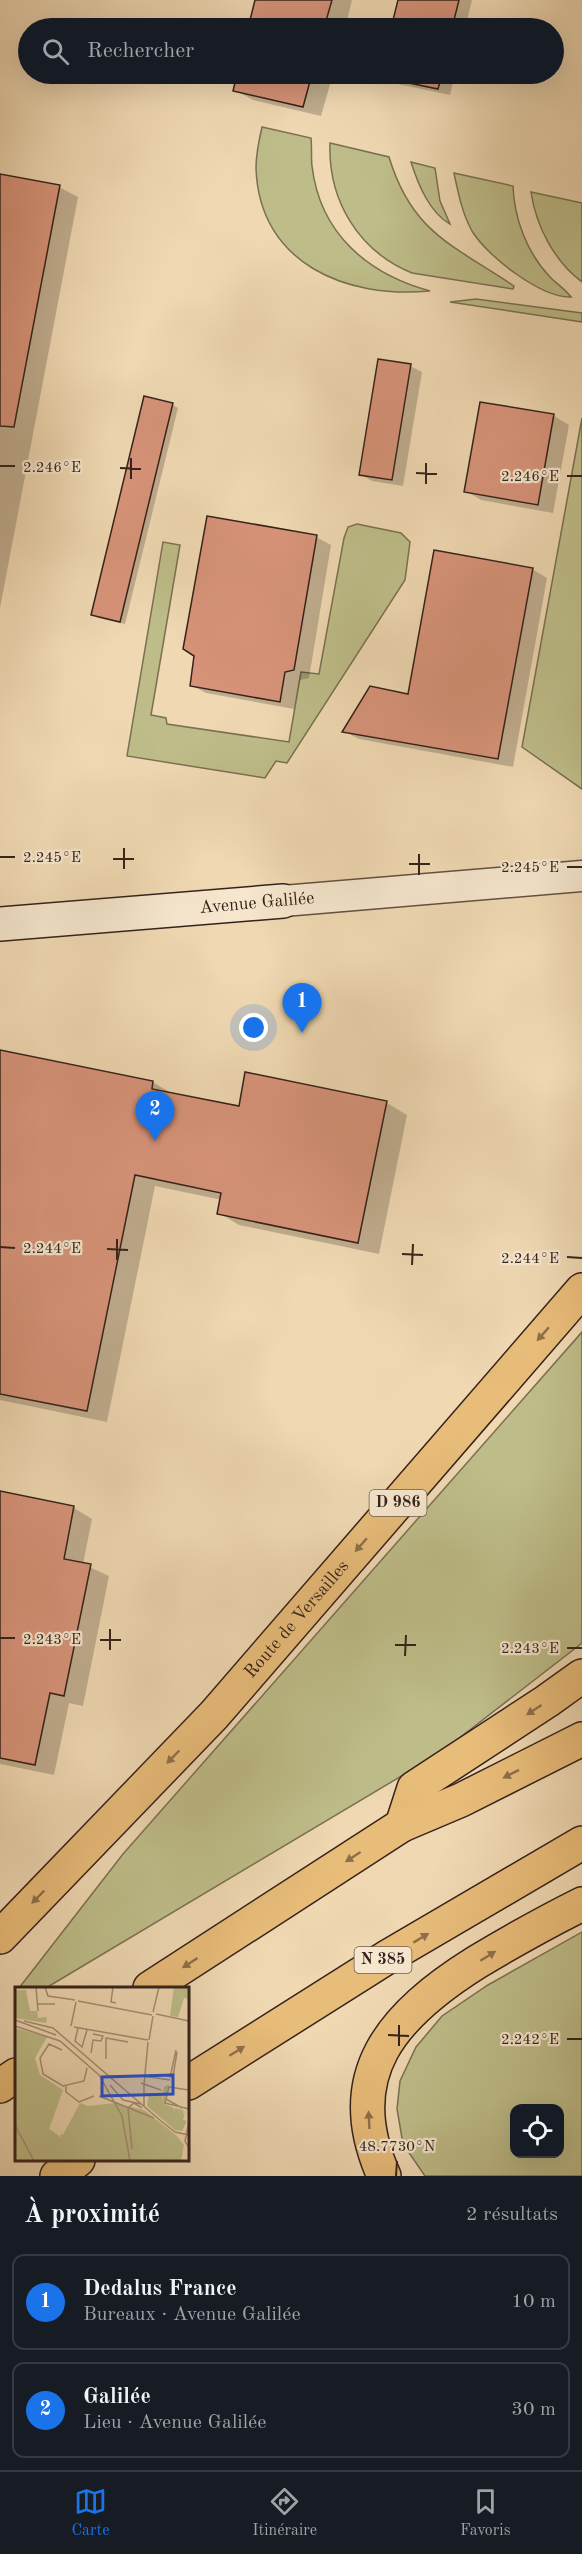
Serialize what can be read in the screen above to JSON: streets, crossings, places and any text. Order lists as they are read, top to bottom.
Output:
{
  "streets": {
    "main road": [
      "Avenue Galilée",
      "D 986",
      "Route de Versailles",
      "N 385"
    ]
  },
  "page": {
    "search": "Rechercher",
    "pins": ["1", "2"],
    "heading": ["À proximité", "2 résultats"],
    "list": [
      {
        "mark": "1",
        "name": "Dedalus France",
        "note": "Bureaux · Avenue Galilée",
        "value": "10 m"
      },
      {
        "mark": "2",
        "name": "Galilée",
        "note": "Lieu · Avenue Galilée",
        "value": "30 m"
      }
    ],
    "nav": ["Carte", "Itinéraire", "Favoris"]
  },
  "coordinates": [
    "2.246°E",
    "2.245°E",
    "2.244°E",
    "2.243°E",
    "2.242°E",
    "48.7730°N"
  ]
}
